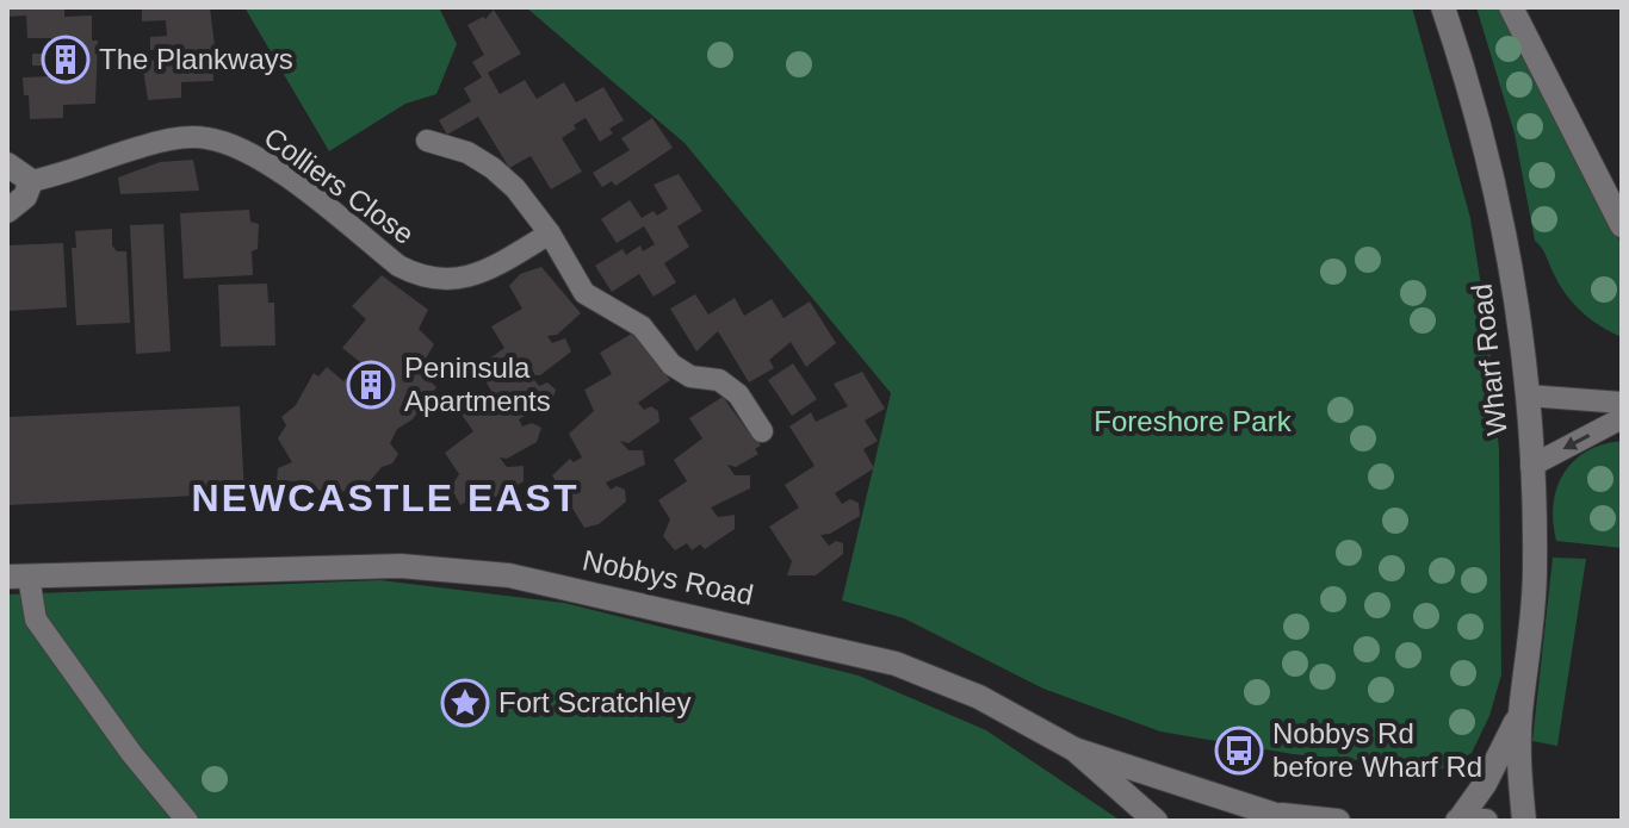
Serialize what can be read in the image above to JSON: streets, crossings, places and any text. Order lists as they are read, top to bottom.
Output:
{
  "streets": {
    "street": ["Wharf Road", "Nobbys Road"],
    "lane": ["Colliers Close"]
  },
  "districts": ["NEWCASTLE EAST"],
  "parks": ["Foreshore Park"],
  "places": {
    "building": ["The Plankways", "Peninsula Apartments"],
    "place": ["Fort Scratchley"],
    "bus stop": ["Nobbys Rd before Wharf Rd"]
  }
}
